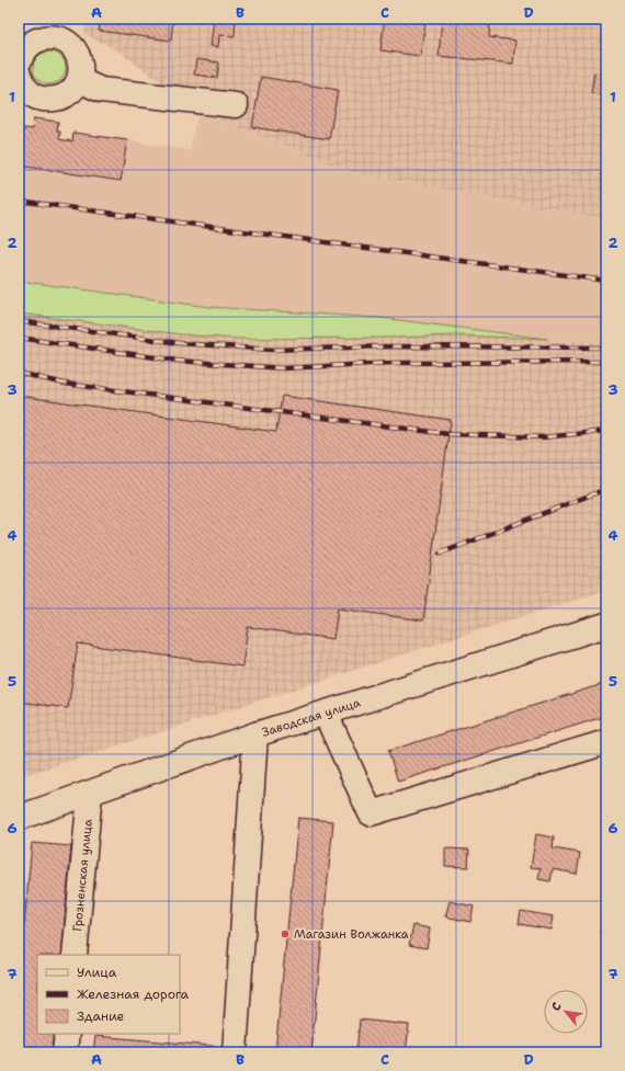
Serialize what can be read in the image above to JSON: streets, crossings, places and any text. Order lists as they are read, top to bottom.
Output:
{
  "streets": {
    "street": ["Заводская улица", "Грозненская улица"]
  },
  "crossings": [
    ["Заводская улица", "Грозненская улица"]
  ],
  "places": ["Магазин Волжанка"],
  "legend": ["Улица", "Железная дорога", "Здание"],
  "north": "top left",
  "grid": {
    "columns": [
      "A",
      "B",
      "C",
      "D"
    ],
    "rows": [
      "1",
      "2",
      "3",
      "4",
      "5",
      "6",
      "7"
    ]
  }
}
